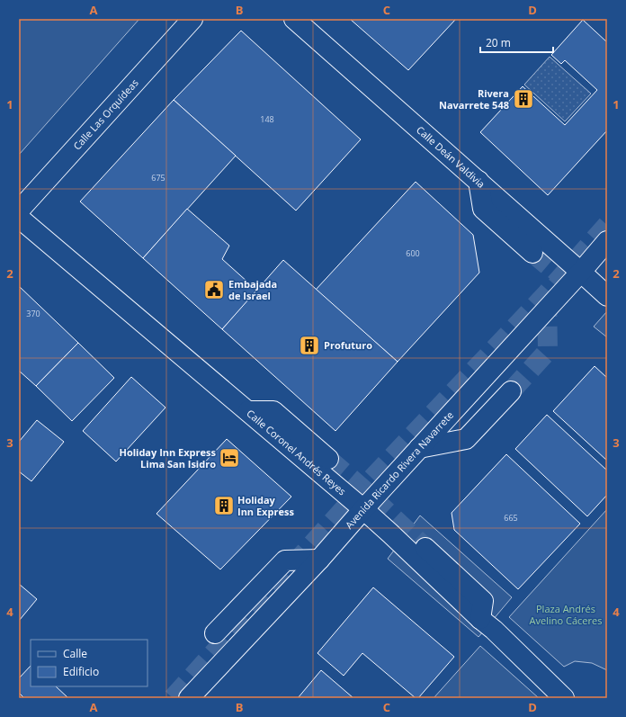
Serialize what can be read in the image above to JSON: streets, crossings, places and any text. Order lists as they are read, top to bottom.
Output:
{
  "streets": {
    "street": [
      "Calle Las Orquídeas",
      "Calle Deán Valdivia",
      "Calle Coronel Andrés Reyes",
      "Avenida Ricardo Rivera Navarrete"
    ]
  },
  "crossings": [
    ["Calle Deán Valdivia", "Avenida Ricardo Rivera Navarrete"],
    ["Calle Coronel Andrés Reyes", "Avenida Ricardo Rivera Navarrete"]
  ],
  "parks": ["Plaza Andrés Avelino Cáceres"],
  "places": {
    "building": ["Rivera Navarrete 548", "Profuturo", "Holiday Inn Express"],
    "public building": ["Embajada de Israel"],
    "hotel": ["Holiday Inn Express Lima San Isidro"]
  },
  "house_numbers": [
    "148",
    "675",
    "600",
    "370",
    "665"
  ],
  "legend": ["Calle", "Edificio"],
  "scale_bar": "20 m",
  "grid": {
    "columns": [
      "A",
      "B",
      "C",
      "D"
    ],
    "rows": [
      "1",
      "2",
      "3",
      "4"
    ]
  }
}
